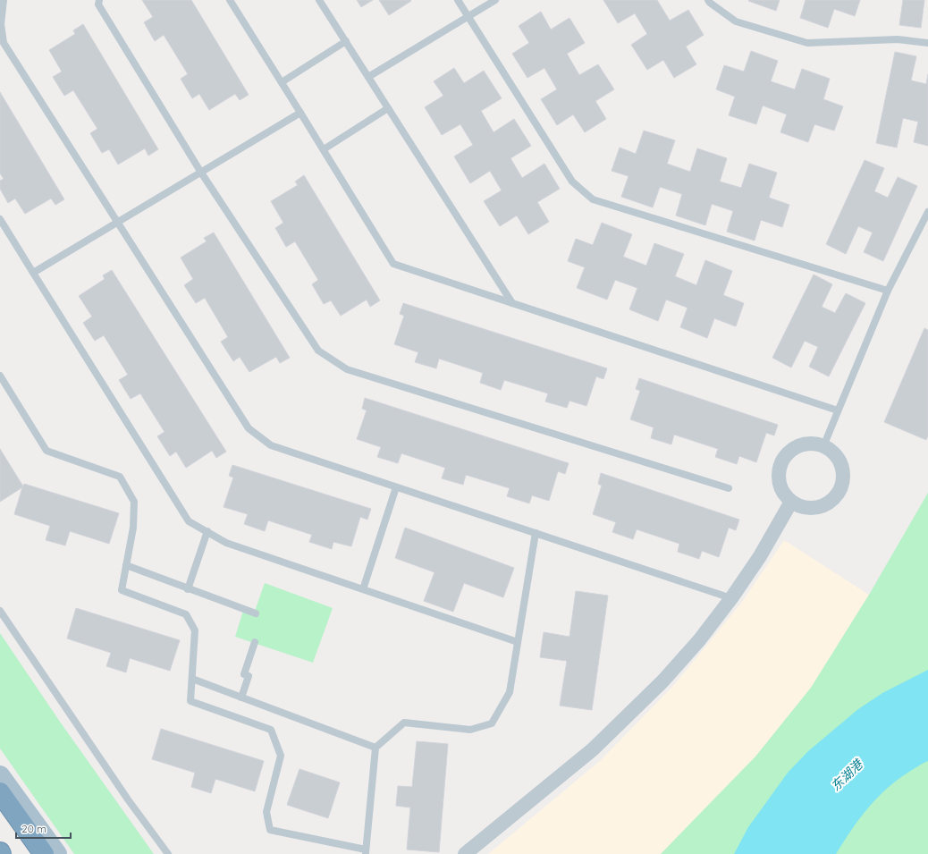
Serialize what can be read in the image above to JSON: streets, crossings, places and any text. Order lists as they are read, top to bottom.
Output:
{
  "water": ["东湖港"],
  "scale_bar": "20 m"
}
